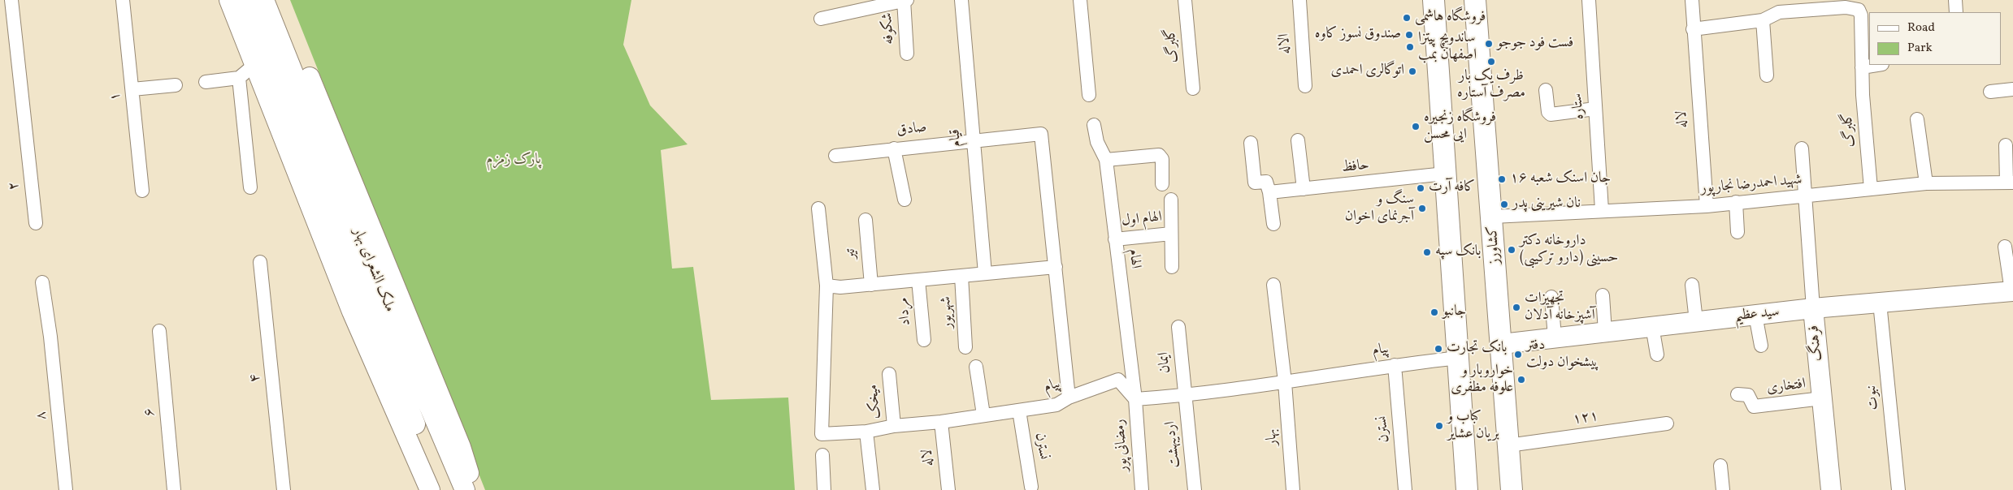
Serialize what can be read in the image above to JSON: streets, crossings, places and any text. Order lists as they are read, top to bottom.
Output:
{
  "streets": {
    "main road": [
      "کشاورز",
      "ملک الشعرای بهار",
      "سید عظیم",
      "فرهنگ"
    ],
    "street": [
      "شکوفه",
      "الاله",
      "گلبرگ",
      "۱",
      "ستاره",
      "لاله",
      "صادق",
      "قیام",
      "حافظ",
      "شهید احمدرضا نجارپور",
      "۲",
      "الهام اول",
      "تیر",
      "الهام",
      "مرداد",
      "شهریور",
      "پیام",
      "ایمان",
      "۴",
      "افتخاری",
      "نبوت",
      "میخک",
      "۶",
      "۸",
      "۱۲۱",
      "نسترن",
      "بهار",
      "اردیبهشت",
      "رمضانی پور"
    ]
  },
  "crossings": [
    ["گلبرگ", "شهید احمدرضا نجارپور"],
    ["ستاره", "شهید احمدرضا نجارپور"],
    ["لاله", "شهید احمدرضا نجارپور"],
    ["لاله", "پیام"],
    ["صادق", "قیام"],
    ["شهید احمدرضا نجارپور", "کشاورز"],
    ["شهید احمدرضا نجارپور", "فرهنگ"],
    ["الهام اول", "الهام"],
    ["کشاورز", "سید عظیم"],
    ["کشاورز", "۱۲۱"],
    ["الهام", "پیام"],
    ["الهام", "رمضانی پور"],
    ["سید عظیم", "فرهنگ"],
    ["سید عظیم", "نبوت"],
    ["فرهنگ", "افتخاری"],
    ["پیام", "ایمان"],
    ["پیام", "میخک"],
    ["پیام", "نسترن"],
    ["پیام", "بهار"],
    ["پیام", "اردیبهشت"],
    ["پیام", "رمضانی پور"],
    ["ایمان", "اردیبهشت"]
  ],
  "parks": ["پارک زمزم"],
  "places": [
    "فروشگاه هاشمی",
    "صندوق نسوز کاوه",
    "فست فود جوجو",
    "ساندویچ پیتزا اصفهان بمب",
    "ظرف یک بار مصرف آستاره",
    "اتوگالری احمدی",
    "فروشگاه زنجیره ایی محسن",
    "جان اسنک شعبه ۱۶",
    "کافه آرت",
    "نان شیرینی پدر",
    "سنگ و آجرنمای اخوان",
    "داروخانه دکتر حسینی (دارو ترکیبی)",
    "بانک سپه",
    "تجهیزات آشپزخانه آدلان",
    "جانبو",
    "بانک تجارت",
    "دفتر پیشخوان دولت",
    "خواروبار و علوفه مظفری",
    "کباب و بریان عشایر"
  ],
  "legend": ["Road", "Park"]
}
